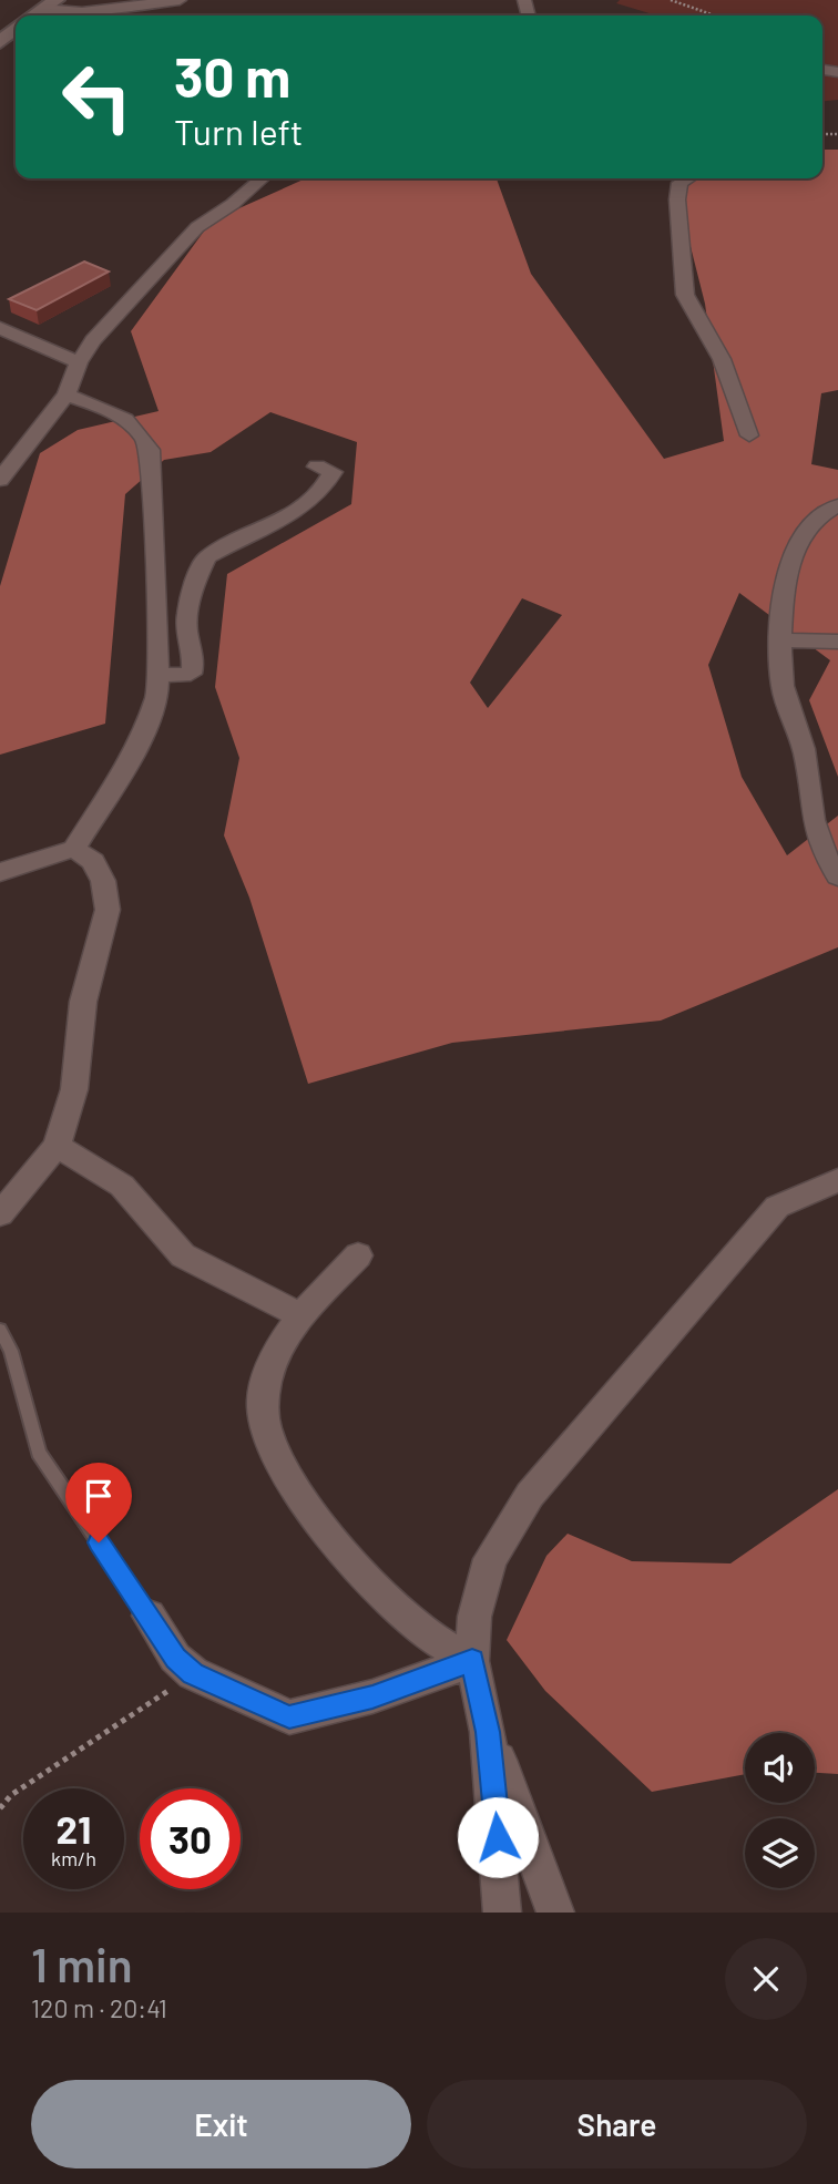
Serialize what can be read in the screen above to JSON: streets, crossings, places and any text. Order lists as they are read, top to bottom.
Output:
{
  "page": {
    "turn": ["30 m", "Turn left"],
    "speed": "21 km/h",
    "limit": "30",
    "heading": ["1 min", "120 m · 20:41"],
    "buttons": ["Exit", "Share"]
  }
}
